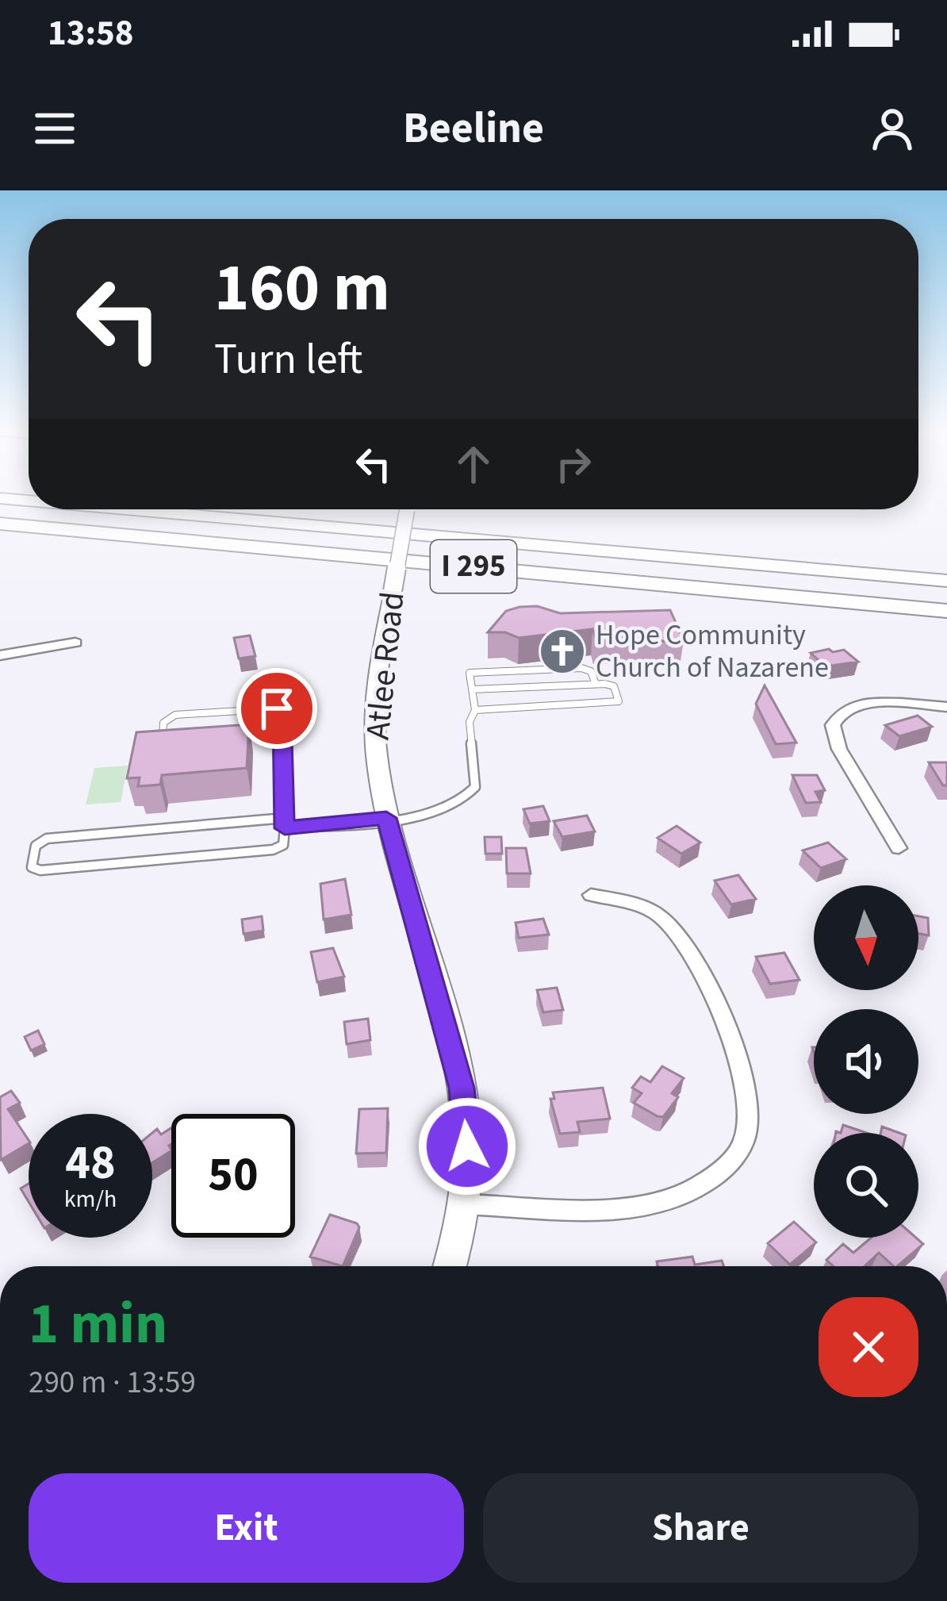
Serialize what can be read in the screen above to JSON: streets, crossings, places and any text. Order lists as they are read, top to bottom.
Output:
{
  "streets": {
    "highway": ["I 295"],
    "main road": ["Atlee Road"]
  },
  "places": {
    "church": ["Hope Community Church of Nazarene"]
  },
  "north": "bottom",
  "page": {
    "status": "13:58",
    "header": "Beeline",
    "turn": ["160 m", "Turn left"],
    "speed": "48 km/h",
    "limit": "50",
    "heading": ["1 min", "290 m · 13:59"],
    "buttons": ["Exit", "Share"]
  }
}
